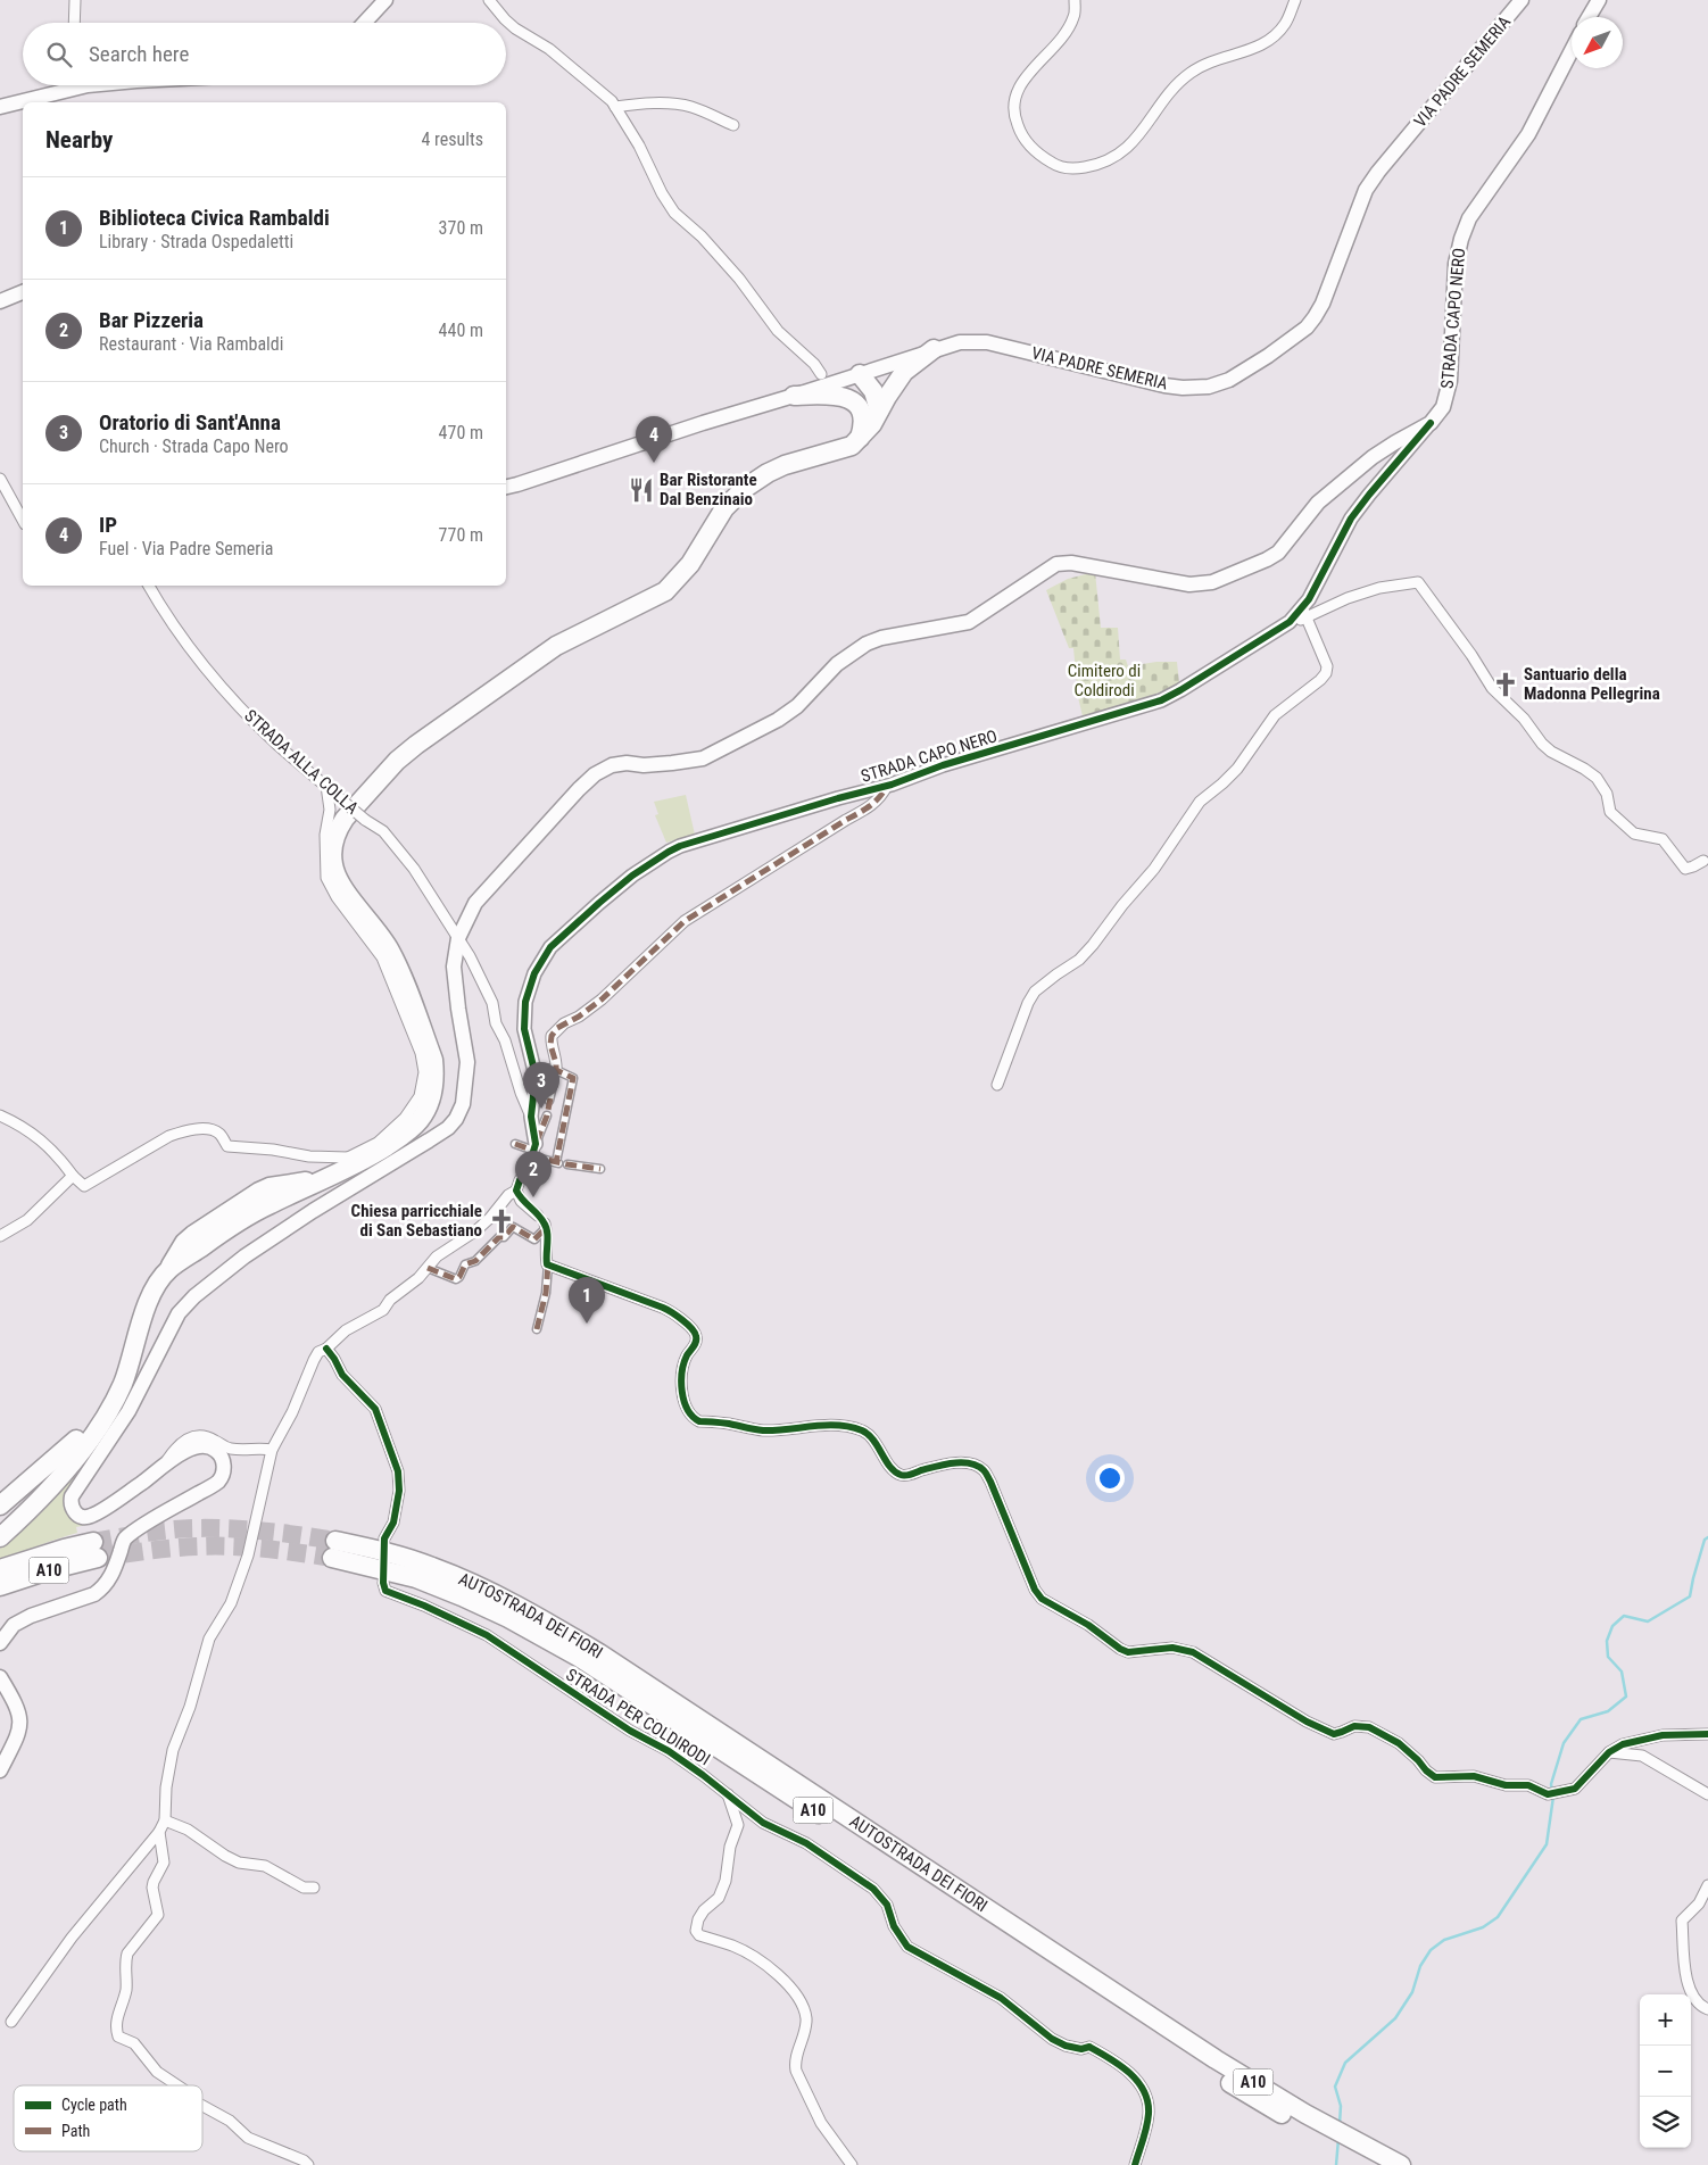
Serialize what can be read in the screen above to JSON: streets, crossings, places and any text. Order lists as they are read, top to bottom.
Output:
{
  "streets": {
    "highway": ["A10", "AUTOSTRADA DEI FIORI"],
    "main road": ["VIA PADRE SEMERIA", "STRADA CAPO NERO"],
    "street": ["STRADA ALLA COLLA", "STRADA PER COLDIRODI"]
  },
  "crossings": [
    ["STRADA CAPO NERO", "STRADA ALLA COLLA"]
  ],
  "parks": ["Cimitero di Coldirodi"],
  "places": {
    "restaurant": ["Bar Ristorante Dal Benzinaio"],
    "church": ["Santuario della Madonna Pellegrina", "Chiesa parricchiale di San Sebastiano"]
  },
  "legend": ["Cycle path", "Path"],
  "north": "bottom left",
  "page": {
    "search": "Search here",
    "heading": ["Nearby", "4 results"],
    "list": [
      {
        "mark": "1",
        "name": "Biblioteca Civica Rambaldi",
        "note": "Library · Strada Ospedaletti",
        "value": "370 m"
      },
      {
        "mark": "2",
        "name": "Bar Pizzeria",
        "note": "Restaurant · Via Rambaldi",
        "value": "440 m"
      },
      {
        "mark": "3",
        "name": "Oratorio di Sant'Anna",
        "note": "Church · Strada Capo Nero",
        "value": "470 m"
      },
      {
        "mark": "4",
        "name": "IP",
        "note": "Fuel · Via Padre Semeria",
        "value": "770 m"
      }
    ],
    "pins": [
      "4",
      "3",
      "2",
      "1"
    ],
    "map_buttons": ["+", "−"]
  }
}
